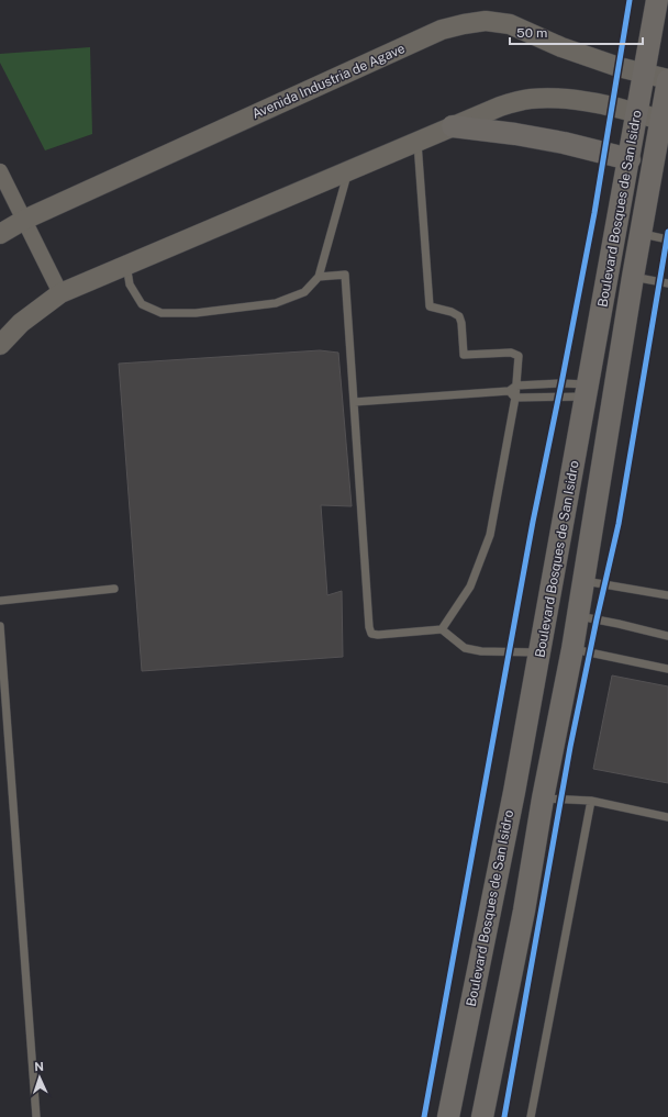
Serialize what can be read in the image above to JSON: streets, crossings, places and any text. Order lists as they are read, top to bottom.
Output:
{
  "streets": {
    "main road": ["Boulevard Bosques de San Isidro"],
    "street": ["Avenida Industria de Agave"]
  },
  "crossings": [
    ["Avenida Industria de Agave", "Boulevard Bosques de San Isidro"]
  ],
  "scale_bar": "50 m",
  "north": "top"
}
